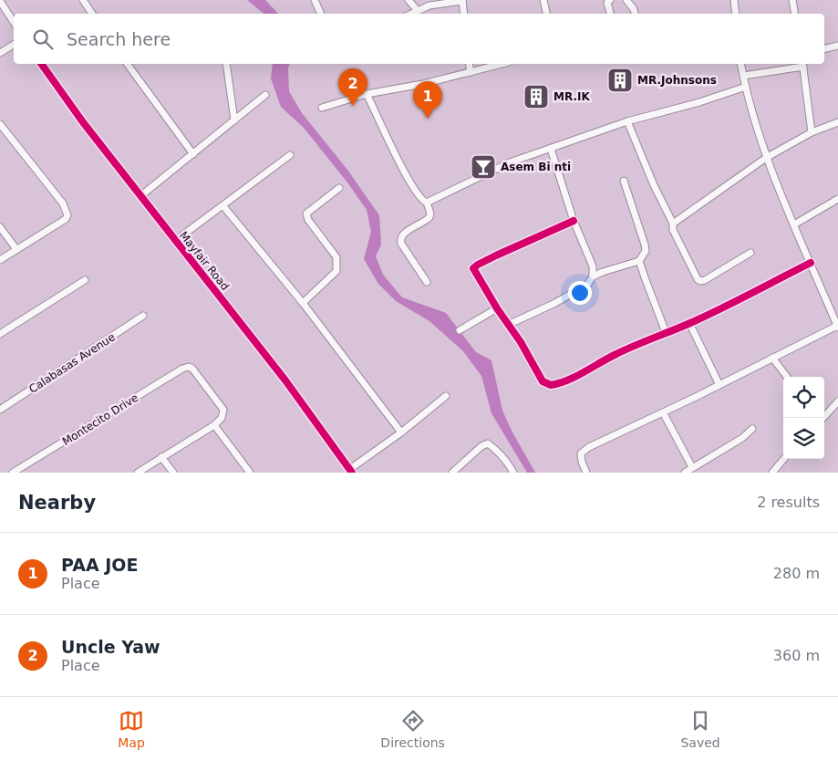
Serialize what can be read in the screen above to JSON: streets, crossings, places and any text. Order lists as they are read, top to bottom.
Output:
{
  "streets": {
    "street": ["Mayfair Road", "Calabasas Avenue", "Montecito Drive"]
  },
  "places": {
    "building": ["MR.Johnsons", "MR.IK"],
    "bar": ["Asem Bi nti"]
  },
  "page": {
    "search": "Search here",
    "pins": ["2", "1"],
    "heading": ["Nearby", "2 results"],
    "list": [
      {
        "mark": "1",
        "name": "PAA JOE",
        "note": "Place",
        "value": "280 m"
      },
      {
        "mark": "2",
        "name": "Uncle Yaw",
        "note": "Place",
        "value": "360 m"
      }
    ],
    "nav": ["Map", "Directions", "Saved"]
  }
}
